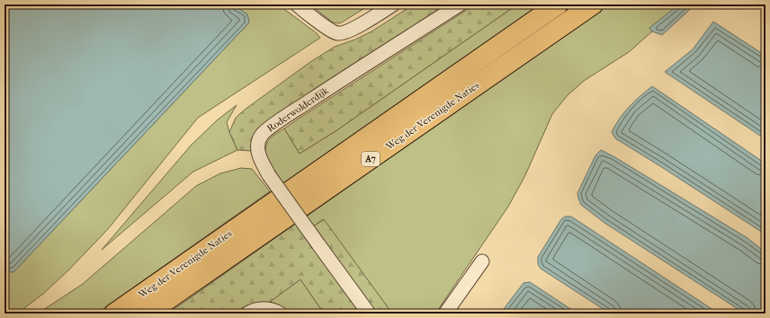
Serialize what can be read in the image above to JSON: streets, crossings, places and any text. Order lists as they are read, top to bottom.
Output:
{
  "streets": {
    "highway": ["Weg der Verenigde Naties", "A7"],
    "street": ["Roderwolderdijk"]
  }
}
